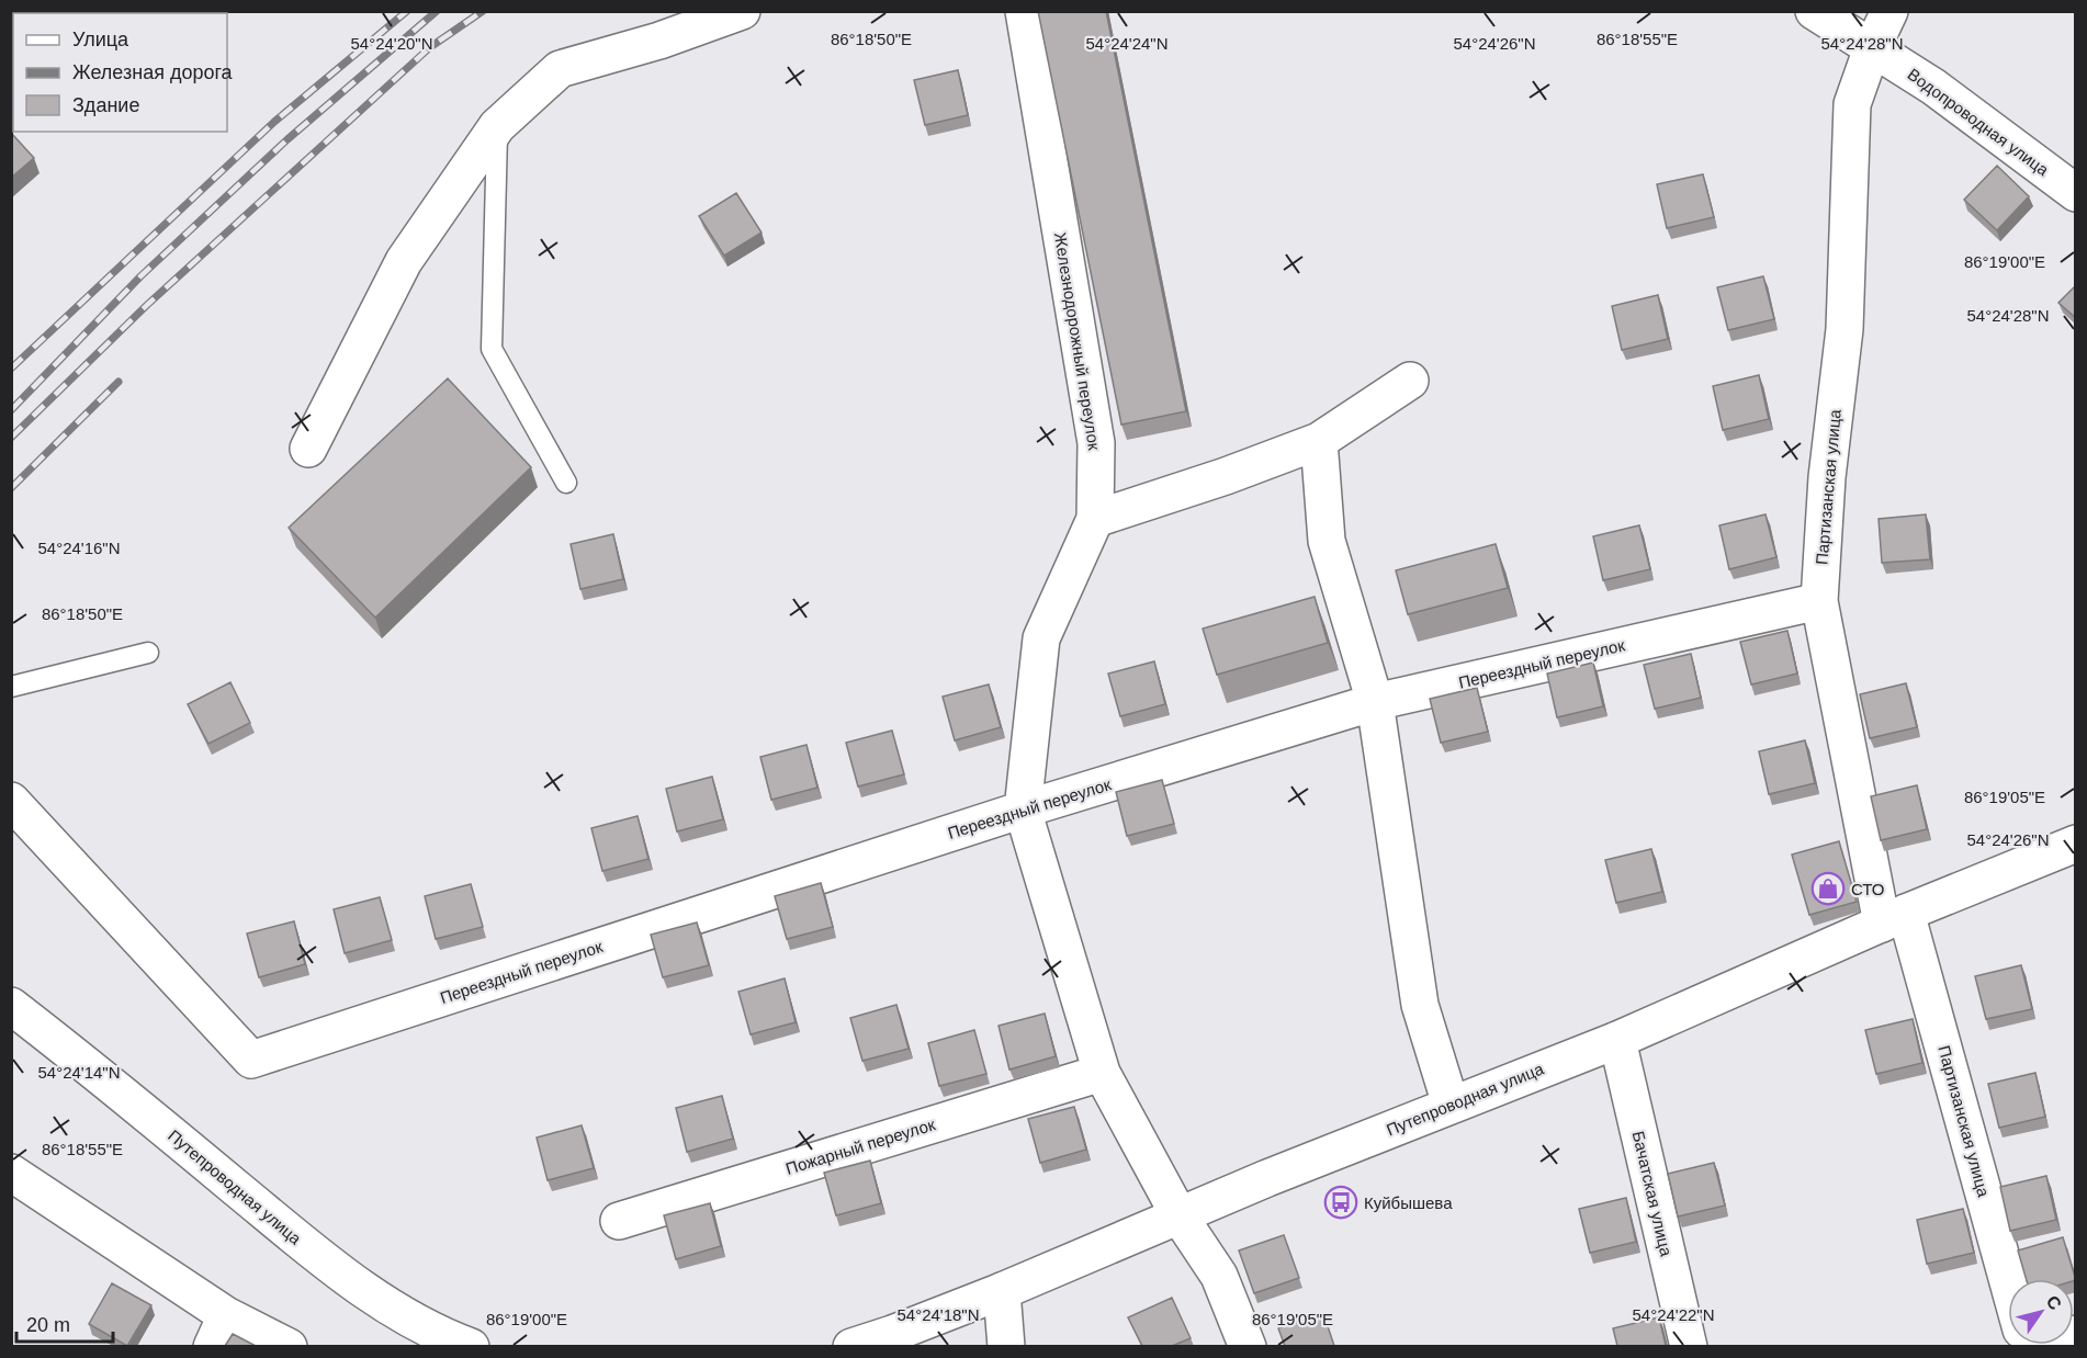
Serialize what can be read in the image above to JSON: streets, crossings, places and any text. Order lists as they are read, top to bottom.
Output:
{
  "streets": {
    "street": [
      "Водопроводная улица",
      "Железнодорожный переулок",
      "Партизанская улица",
      "Переездный переулок",
      "Путепроводная улица",
      "Пожарный переулок",
      "Бачатская улица"
    ]
  },
  "crossings": [
    ["Водопроводная улица", "Партизанская улица"],
    ["Железнодорожный переулок", "Переездный переулок"],
    ["Железнодорожный переулок", "Путепроводная улица"],
    ["Железнодорожный переулок", "Пожарный переулок"],
    ["Партизанская улица", "Переездный переулок"],
    ["Партизанская улица", "Путепроводная улица"],
    ["Путепроводная улица", "Бачатская улица"]
  ],
  "places": {
    "shop": ["СТО"],
    "bus stop": ["Куйбышева"]
  },
  "legend": ["Улица", "Железная дорога", "Здание"],
  "scale_bar": "20 m",
  "north": "top right",
  "coordinates": [
    "86°18'50\"E",
    "86°18'55\"E",
    "54°24'20\"N",
    "54°24'24\"N",
    "54°24'26\"N",
    "54°24'28\"N",
    "86°19'00\"E",
    "54°24'16\"N",
    "86°19'05\"E",
    "54°24'14\"N",
    "54°24'18\"N",
    "54°24'22\"N"
  ]
}
